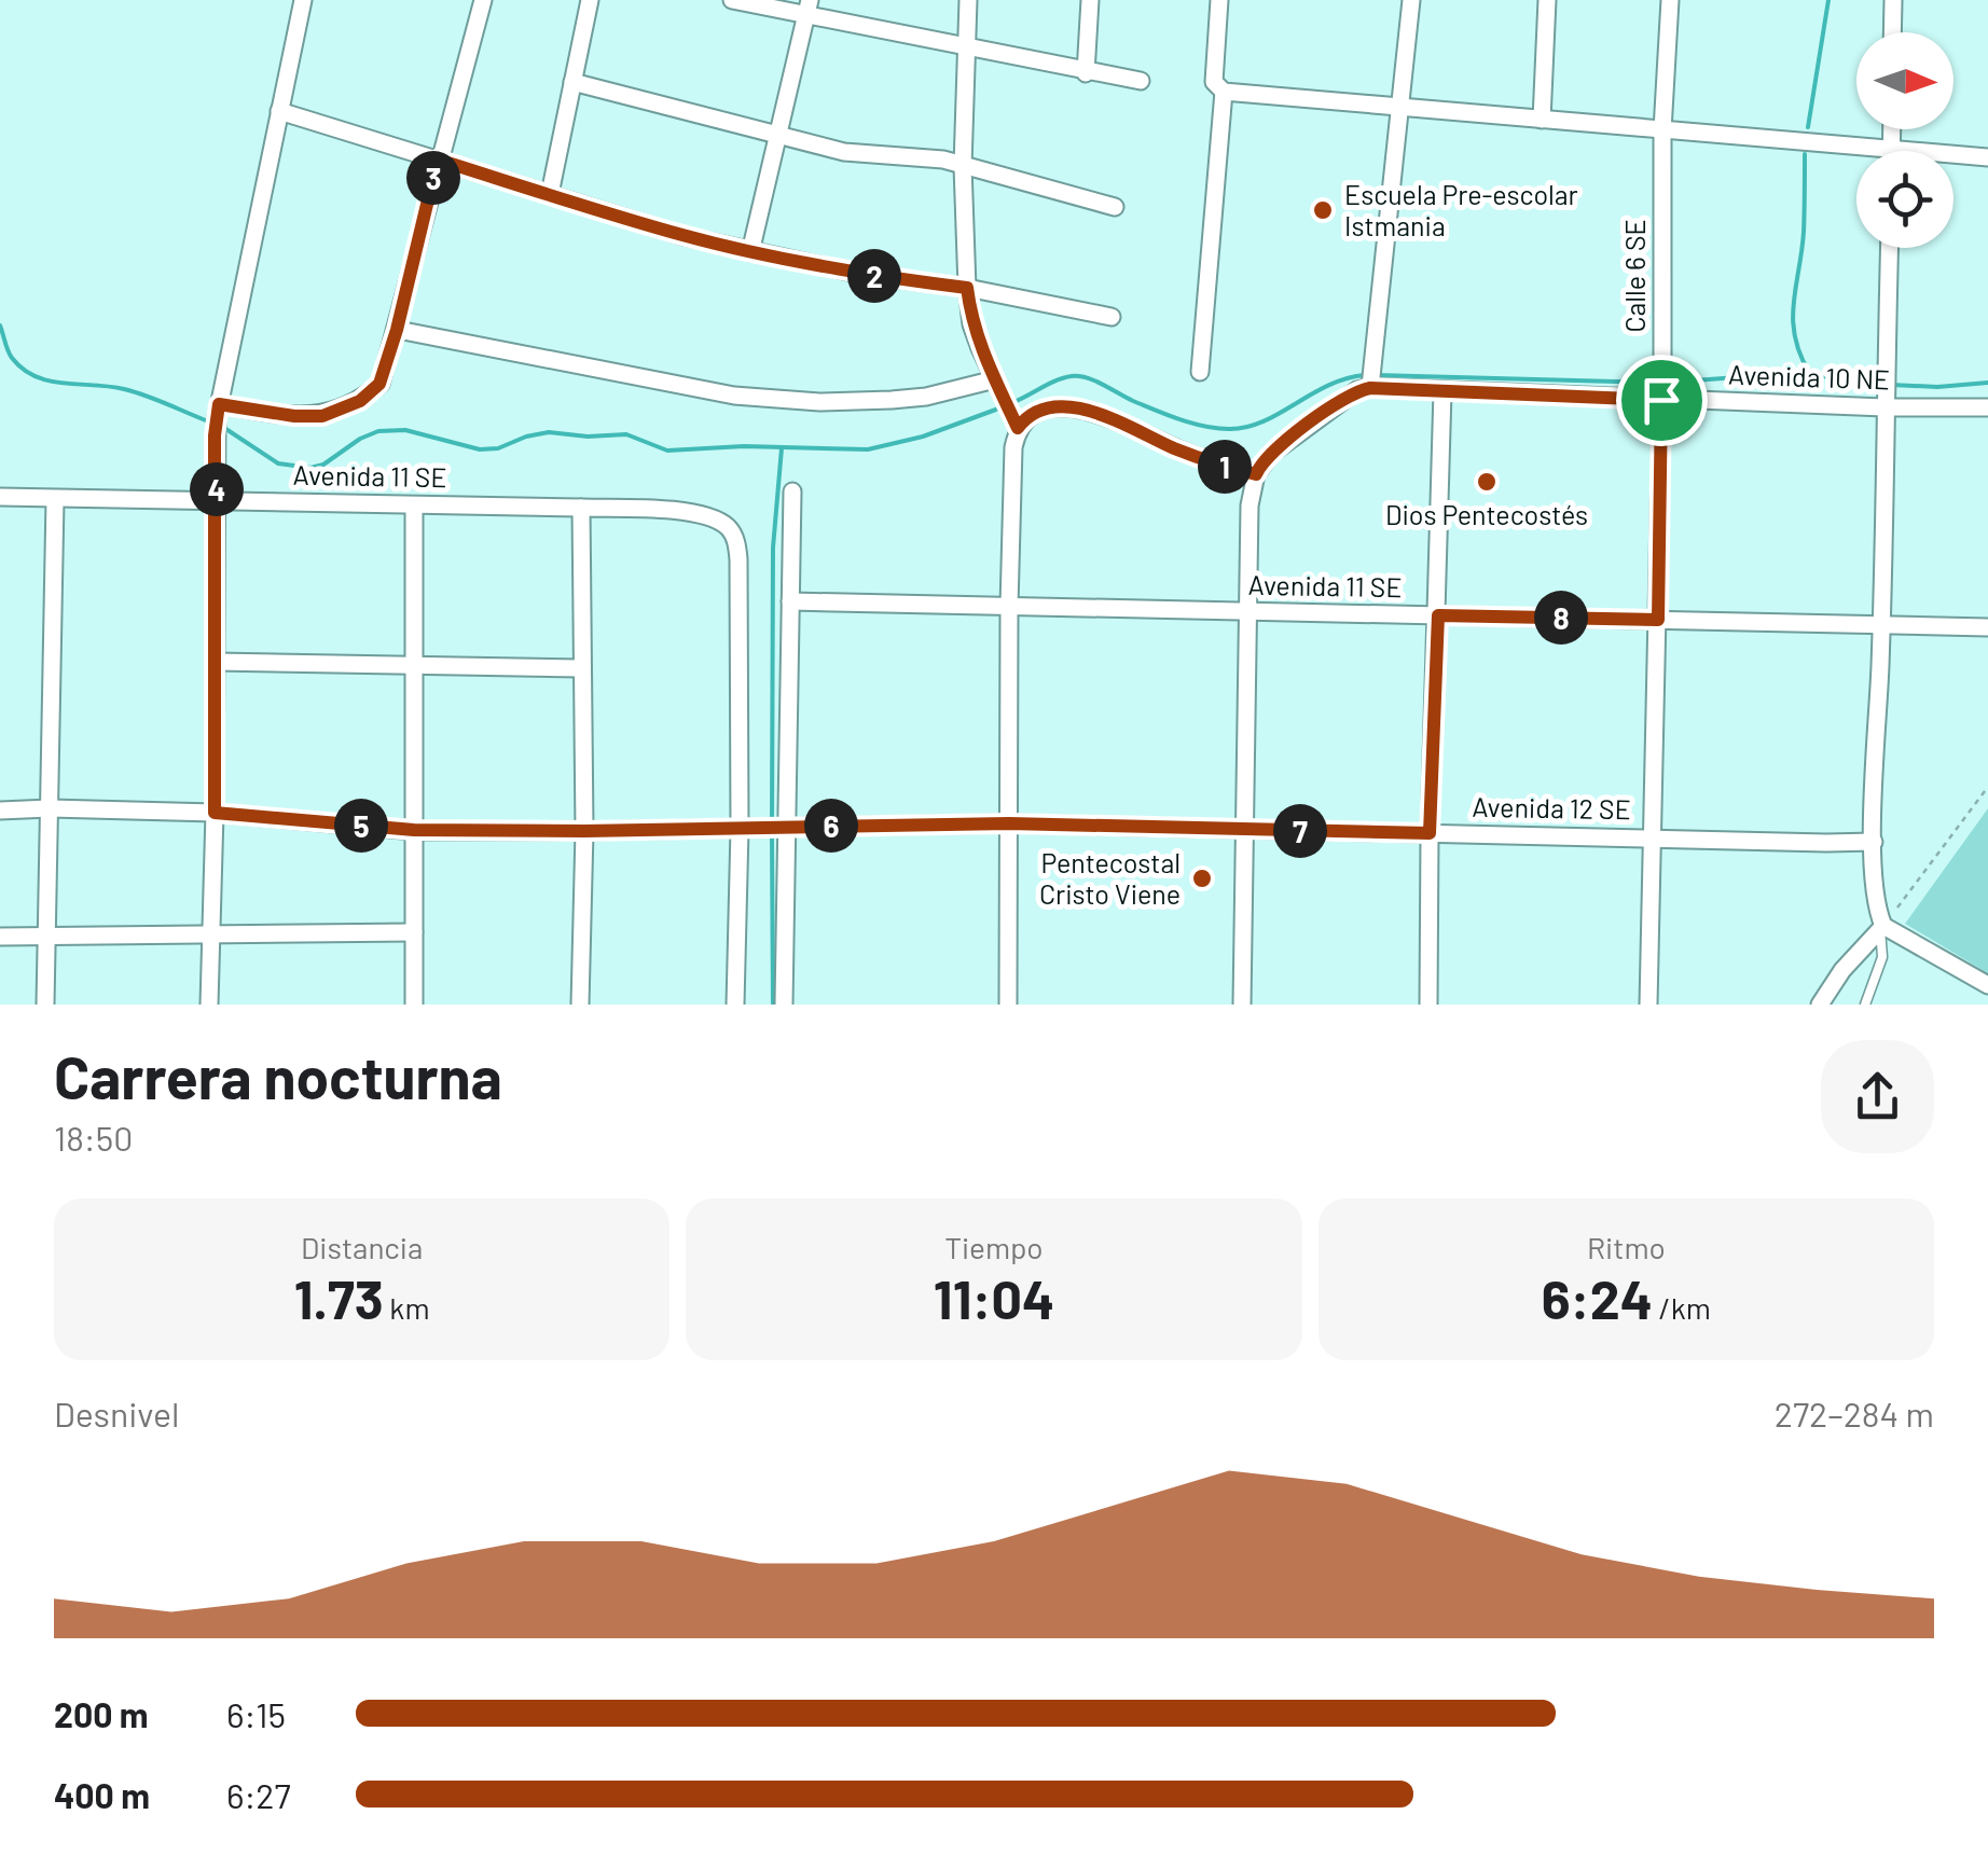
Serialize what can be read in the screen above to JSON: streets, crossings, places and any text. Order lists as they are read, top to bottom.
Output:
{
  "streets": {
    "street": [
      "Calle 6 SE",
      "Avenida 10 NE",
      "Avenida 11 SE",
      "Avenida 12 SE"
    ]
  },
  "crossings": [
    ["Calle 6 SE", "Avenida 10 NE"],
    ["Calle 6 SE", "Avenida 11 SE"],
    ["Calle 6 SE", "Avenida 12 SE"],
    ["Avenida 11 SE", "Avenida 12 SE"]
  ],
  "places": ["Escuela Pre-escolar Istmania", "Dios Pentecostés", "Pentecostal Cristo Viene"],
  "north": "right",
  "page": {
    "pins": [
      "3",
      "2",
      "1",
      "4",
      "8",
      "5",
      "6",
      "7"
    ],
    "heading": ["Carrera nocturna", "18:50"],
    "stats": [
      ["Distancia", "1.73 km"],
      ["Tiempo", "11:04"],
      ["Ritmo", "6:24 /km"]
    ],
    "chart": ["Desnivel", "272–284 m"],
    "list": [
      {
        "name": "200 m",
        "note": "6:15"
      },
      {
        "name": "400 m",
        "note": "6:27"
      }
    ]
  }
}
